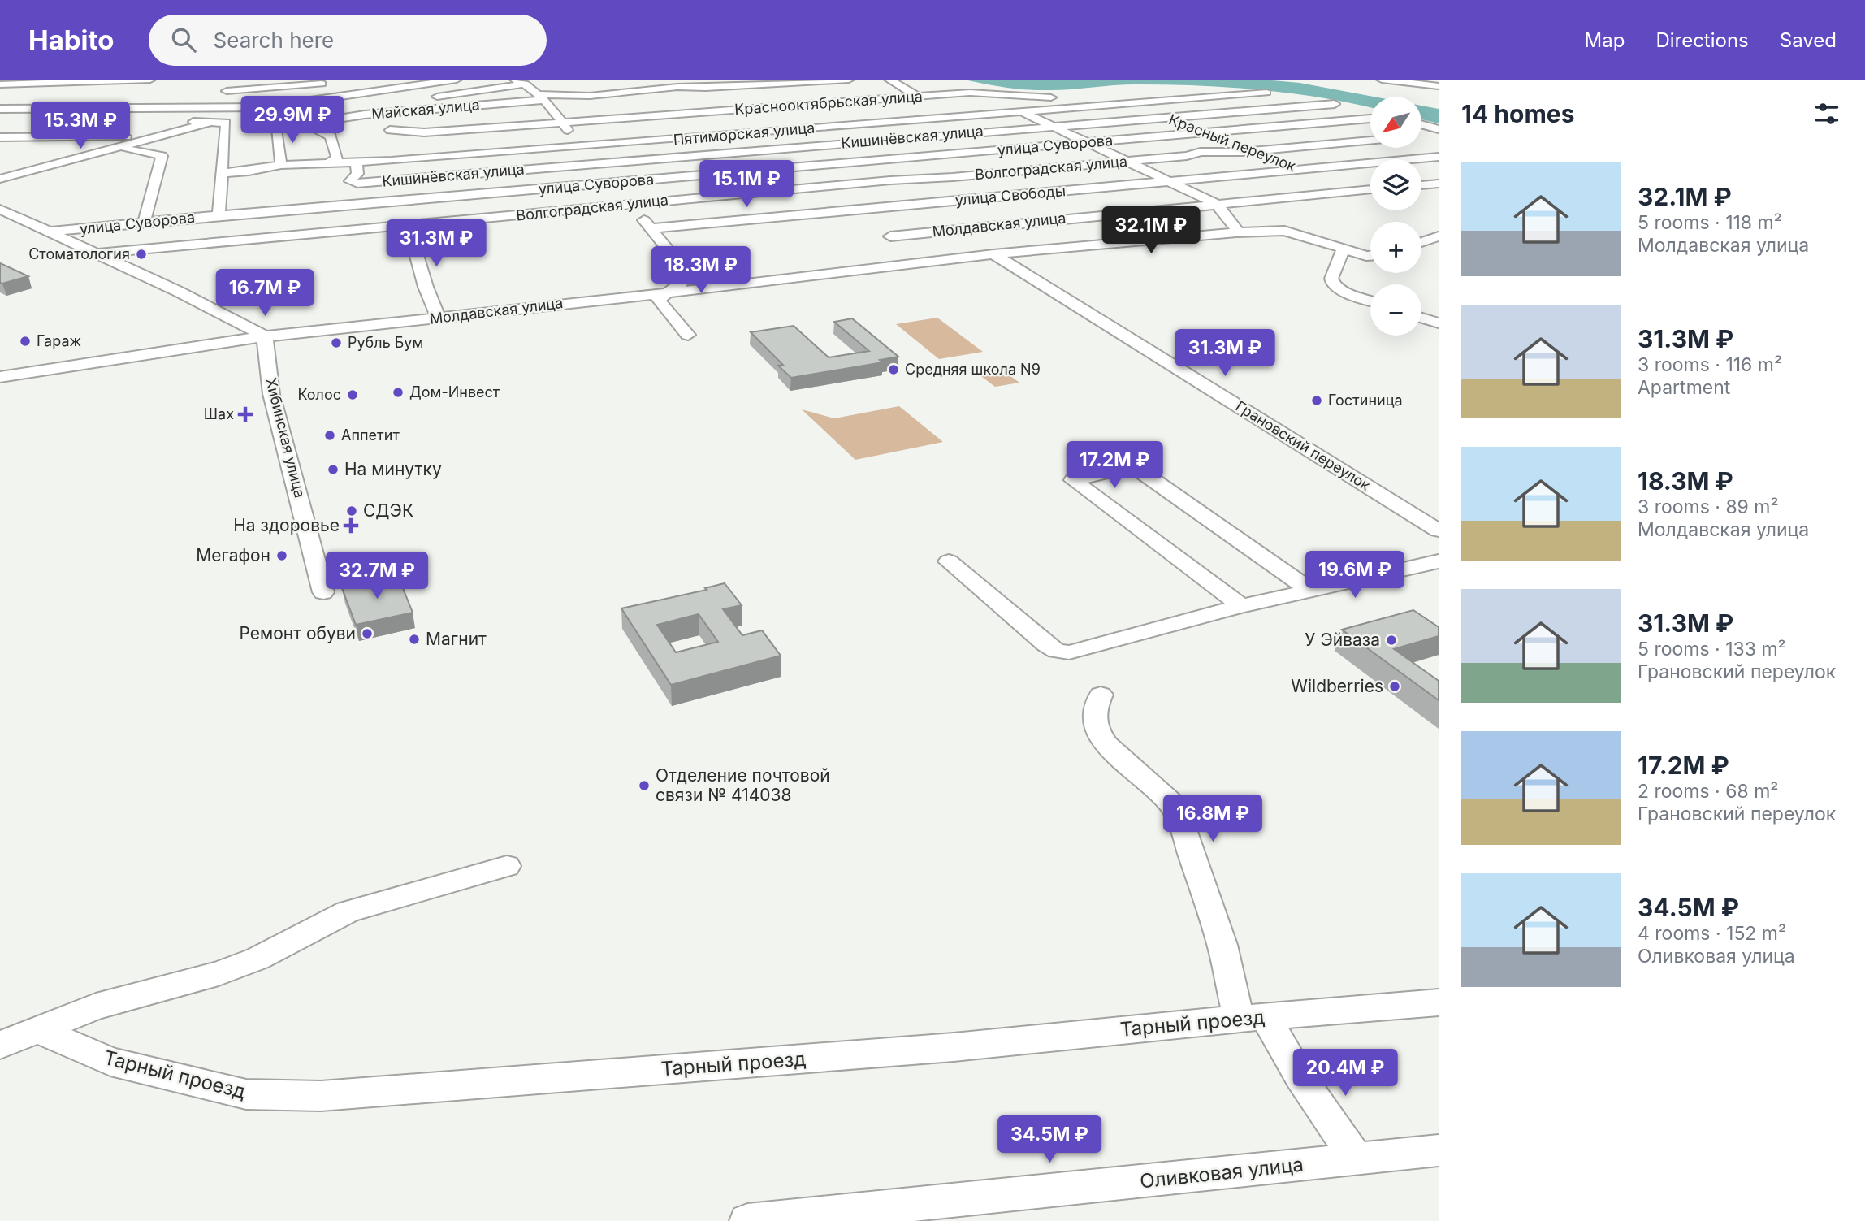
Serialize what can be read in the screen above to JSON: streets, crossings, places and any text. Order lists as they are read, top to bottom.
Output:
{
  "streets": {
    "street": [
      "Краснооктябрьская улица",
      "Майская улица",
      "Пятиморская улица",
      "Кишинёвская улица",
      "Красный переулок",
      "улица Суворова",
      "Волгоградская улица",
      "улица Свободы",
      "Молдавская улица",
      "Хибинская улица",
      "Грановский переулок",
      "Тарный проезд",
      "Оливковая улица"
    ]
  },
  "crossings": [
    ["Краснооктябрьская улица", "Пятиморская улица"],
    ["Пятиморская улица", "Кишинёвская улица"],
    ["Пятиморская улица", "Красный переулок"],
    ["Кишинёвская улица", "Красный переулок"],
    ["Красный переулок", "улица Суворова"],
    ["Красный переулок", "Волгоградская улица"],
    ["Красный переулок", "улица Свободы"],
    ["Красный переулок", "Молдавская улица"],
    ["Молдавская улица", "Хибинская улица"],
    ["Молдавская улица", "Грановский переулок"]
  ],
  "places": {
    "other": [
      "Стоматология",
      "Гараж",
      "Рубль Бум",
      "Средняя школа N9",
      "Дом-Инвест",
      "Колос",
      "Гостиница",
      "Аппетит",
      "На минутку",
      "СДЭК",
      "Мегафон",
      "Ремонт обуви",
      "Магнит",
      "У Эйваза",
      "Wildberries",
      "Отделение почтовой связи № 414038"
    ],
    "health": ["Шах", "На здоровье"]
  },
  "north": "bottom left",
  "page": {
    "header": "Habito",
    "search": "Search here",
    "nav": ["Map", "Directions", "Saved"],
    "heading": "14 homes",
    "price": [
      "29.9M ₽",
      "15.3M ₽",
      "15.1M ₽",
      "32.1M ₽",
      "31.3M ₽",
      "18.3M ₽",
      "16.7M ₽",
      "31.3M ₽",
      "17.2M ₽",
      "19.6M ₽",
      "32.7M ₽",
      "16.8M ₽",
      "20.4M ₽",
      "34.5M ₽"
    ],
    "map_buttons": ["+", "−"],
    "list": [
      {
        "name": "32.1M ₽",
        "note": "5 rooms · 118 m² · Молдавская улица"
      },
      {
        "name": "31.3M ₽",
        "note": "3 rooms · 116 m² · Apartment"
      },
      {
        "name": "18.3M ₽",
        "note": "3 rooms · 89 m² · Молдавская улица"
      },
      {
        "name": "31.3M ₽",
        "note": "5 rooms · 133 m² · Грановский переулок"
      },
      {
        "name": "17.2M ₽",
        "note": "2 rooms · 68 m² · Грановский переулок"
      },
      {
        "name": "34.5M ₽",
        "note": "4 rooms · 152 m² · Оливковая улица"
      }
    ]
  }
}
